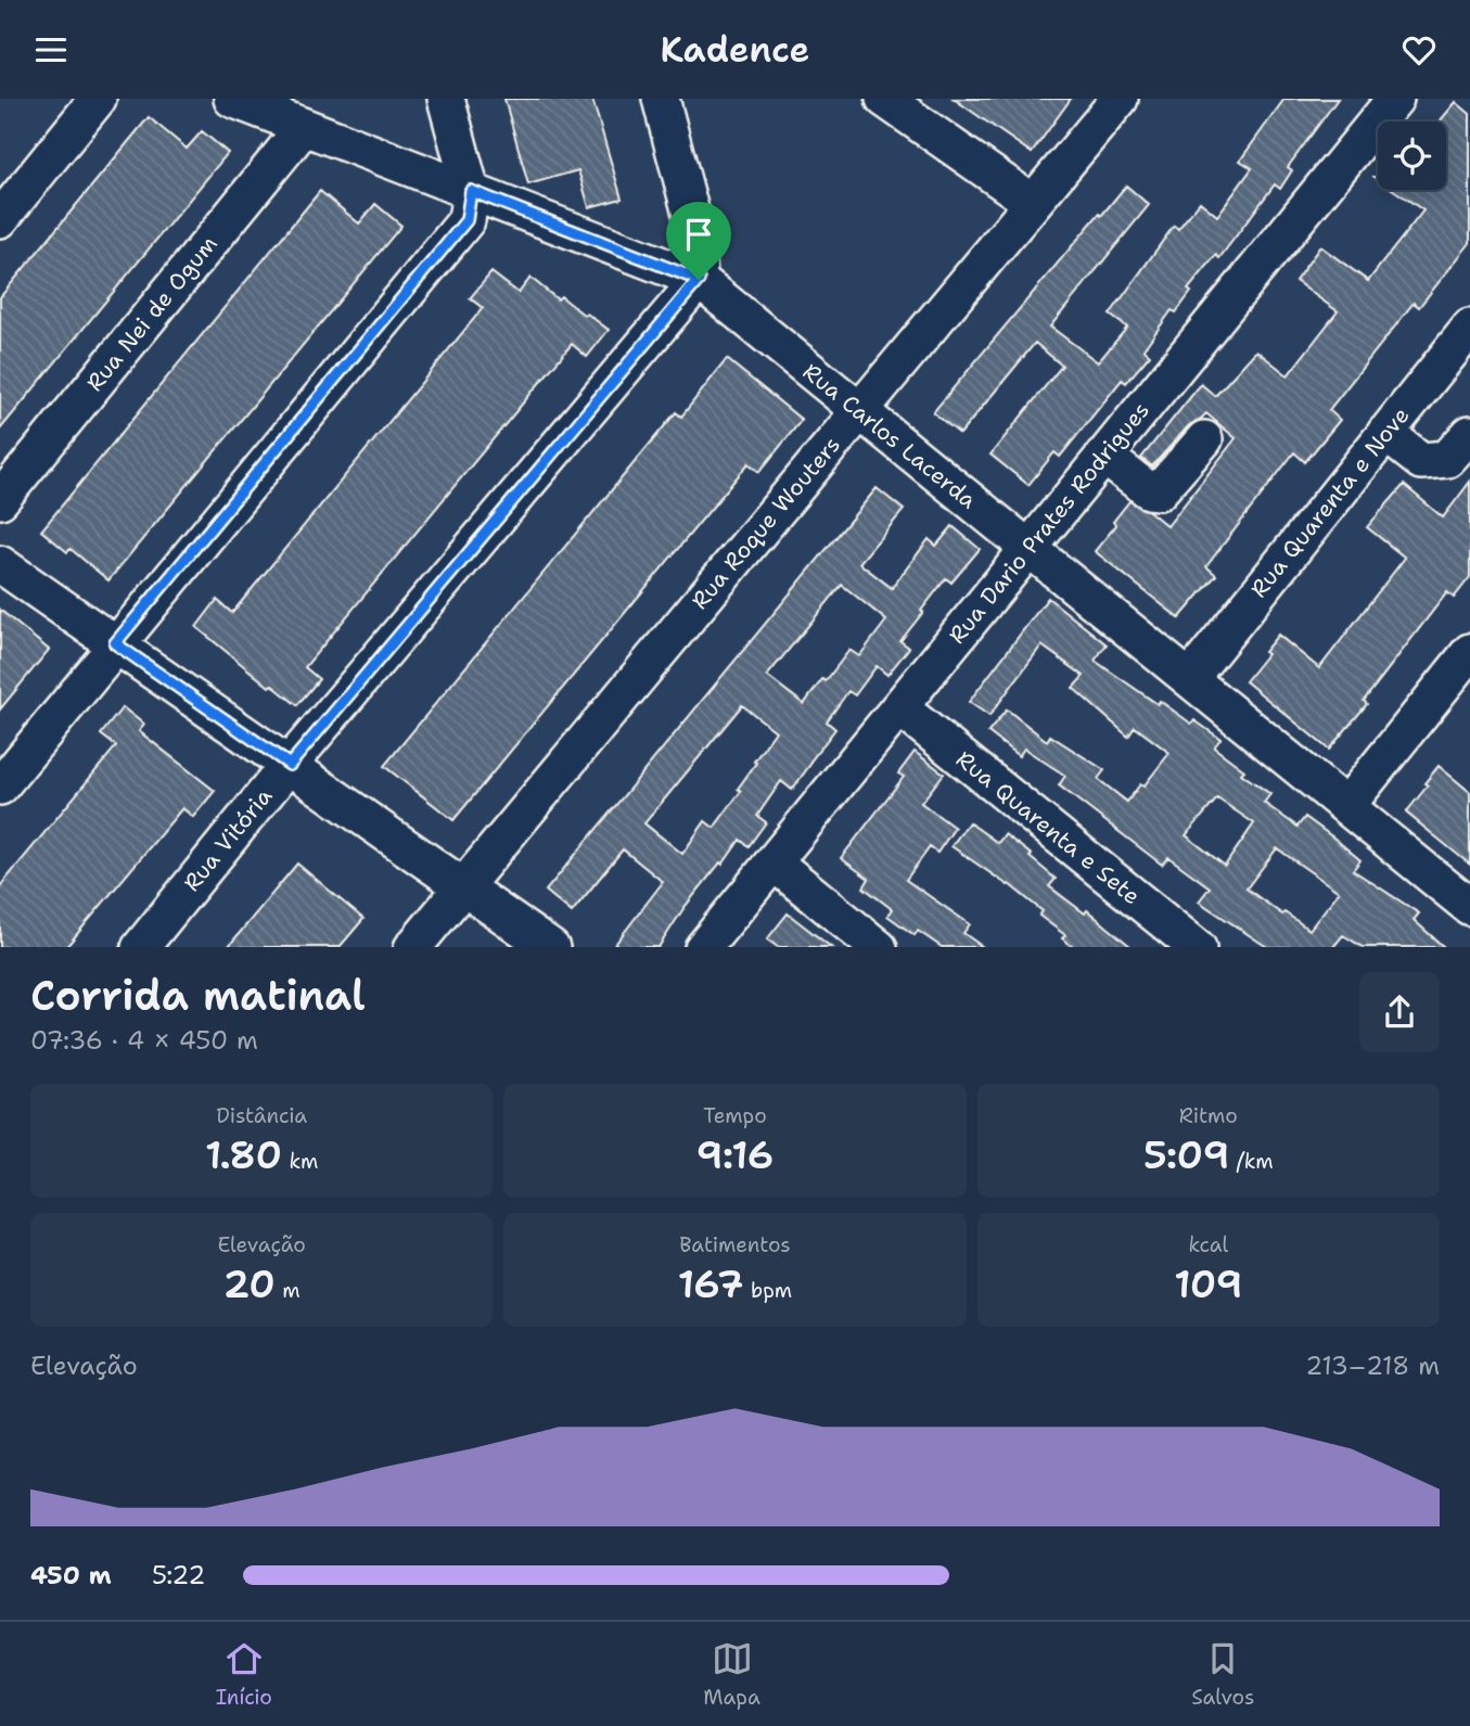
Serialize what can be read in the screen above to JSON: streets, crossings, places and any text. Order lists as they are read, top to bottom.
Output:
{
  "streets": {
    "street": [
      "Rua Nei de Ogum",
      "Rua Carlos Lacerda",
      "Rua Quarenta e Nove",
      "Rua Roque Wouters",
      "Rua Dario Prates Rodrigues",
      "Rua Quarenta e Sete",
      "Rua Vitória"
    ]
  },
  "crossings": [
    ["Rua Nei de Ogum", "Rua Carlos Lacerda"],
    ["Rua Carlos Lacerda", "Rua Quarenta e Nove"],
    ["Rua Carlos Lacerda", "Rua Roque Wouters"],
    ["Rua Carlos Lacerda", "Rua Dario Prates Rodrigues"],
    ["Rua Carlos Lacerda", "Rua Vitória"],
    ["Rua Dario Prates Rodrigues", "Rua Quarenta e Sete"]
  ],
  "page": {
    "header": "Kadence",
    "heading": ["Corrida matinal", "07:36 · 4 × 450 m"],
    "stats": [
      ["Distância", "1.80 km"],
      ["Tempo", "9:16"],
      ["Ritmo", "5:09 /km"],
      ["Elevação", "20 m"],
      ["Batimentos", "167 bpm"],
      ["kcal", "109"]
    ],
    "chart": ["Elevação", "213–218 m"],
    "list": [
      {
        "name": "450 m",
        "note": "5:22"
      }
    ],
    "tabs": ["Início", "Mapa", "Salvos"]
  }
}
